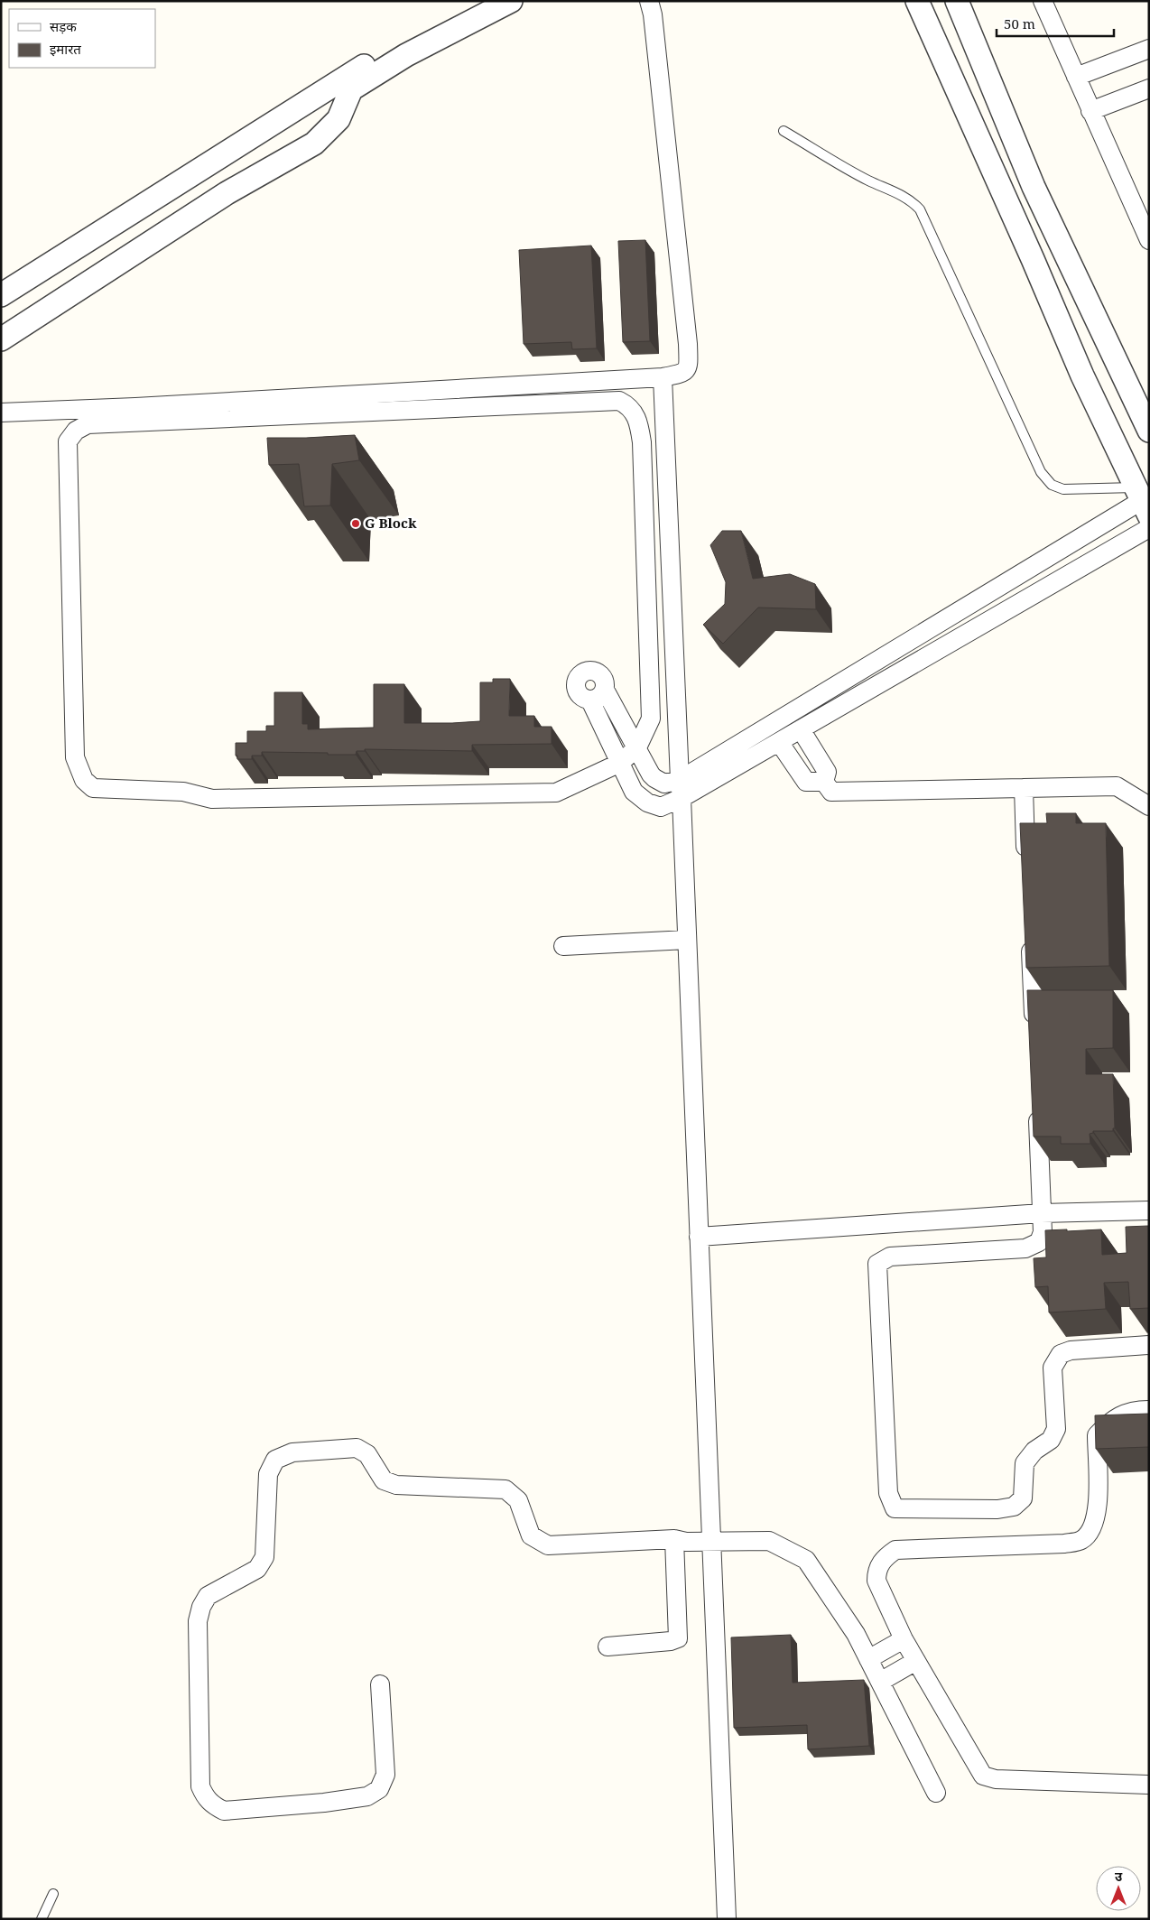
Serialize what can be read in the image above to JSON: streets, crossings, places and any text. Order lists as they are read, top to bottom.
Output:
{
  "places": ["G Block"],
  "legend": ["सड़क", "इमारत"],
  "scale_bar": "50 m",
  "north": "top"
}
